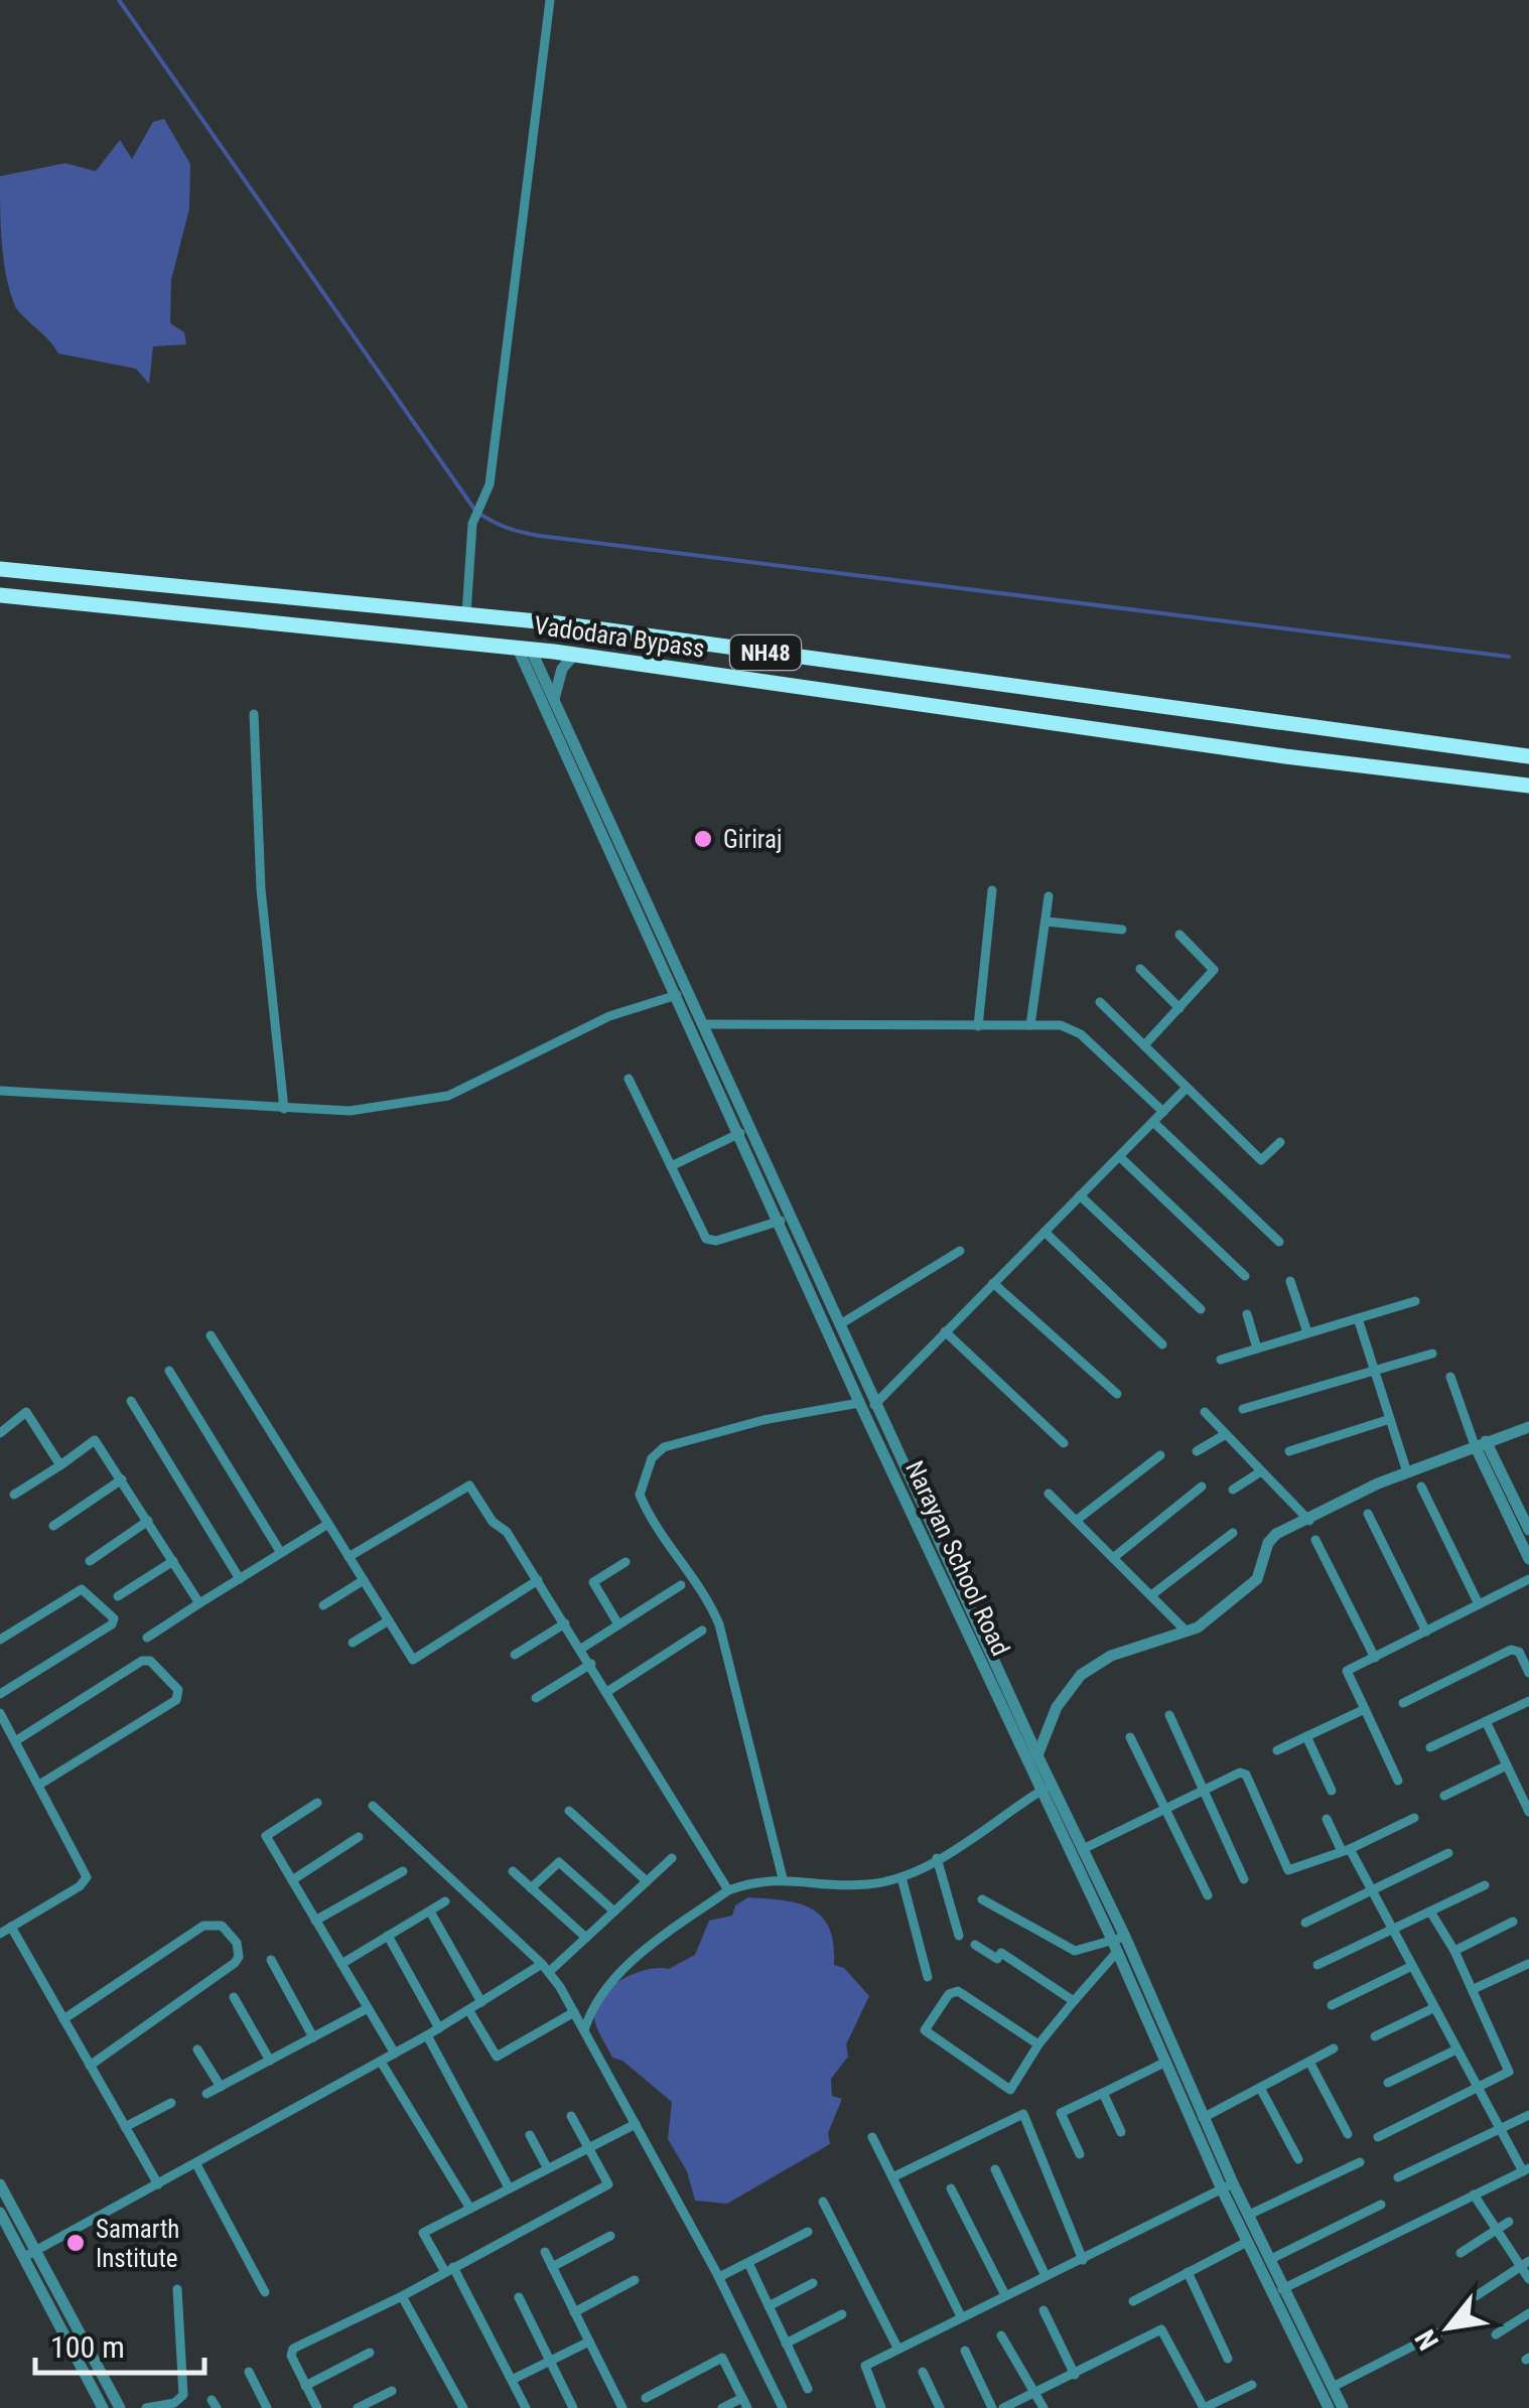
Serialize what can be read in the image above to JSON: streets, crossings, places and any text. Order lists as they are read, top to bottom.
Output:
{
  "streets": {
    "highway": ["Vadodara Bypass", "NH48"],
    "street": ["Narayan School Road"]
  },
  "crossings": [
    ["Vadodara Bypass", "Narayan School Road"]
  ],
  "places": ["Giriraj", "Samarth Institute"],
  "scale_bar": "100 m",
  "north": "bottom left"
}
